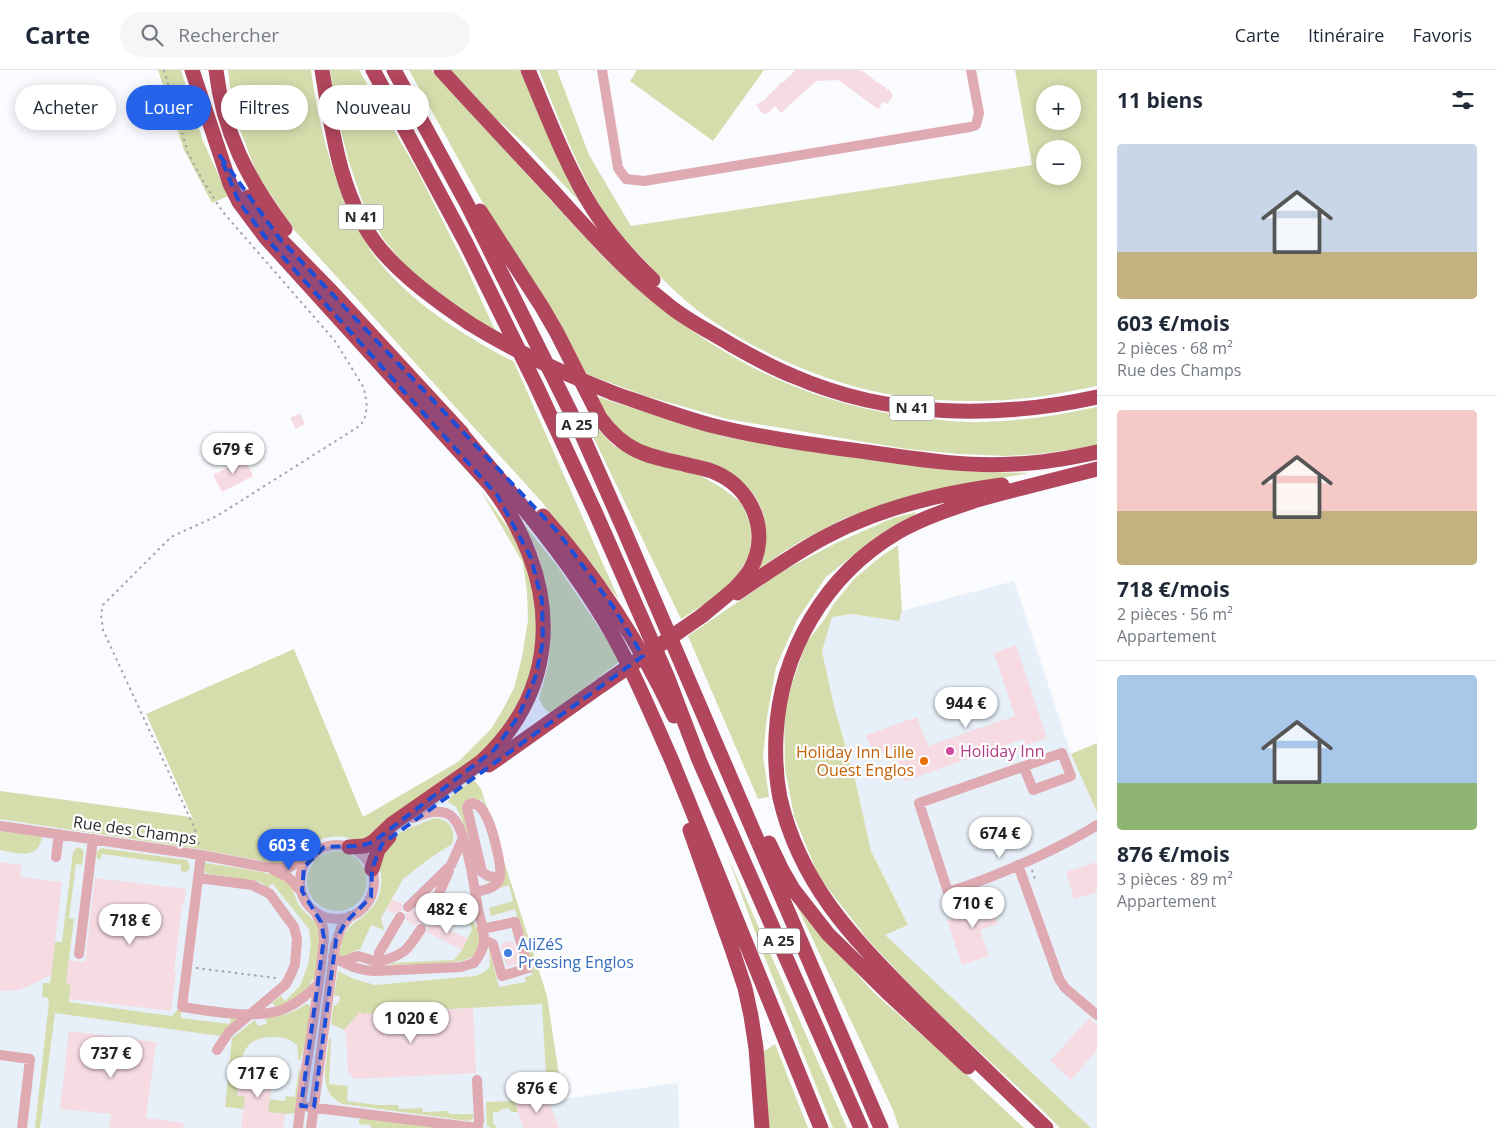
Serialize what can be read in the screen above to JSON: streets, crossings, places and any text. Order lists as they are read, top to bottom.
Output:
{
  "streets": {
    "highway": ["N 41", "A 25"],
    "street": ["Rue des Champs"]
  },
  "places": ["Holiday Inn", "Holiday Inn Lille Ouest Englos", "AliZéS Pressing Englos"],
  "page": {
    "header": "Carte",
    "search": "Rechercher",
    "nav": ["Carte", "Itinéraire", "Favoris"],
    "heading": "11 biens",
    "map_buttons": ["+", "−"],
    "chip": [
      "Acheter",
      "Louer",
      "Filtres",
      "Nouveau"
    ],
    "list": [
      {
        "name": "603 €/mois",
        "note": "2 pièces · 68 m² · Rue des Champs"
      },
      {
        "name": "718 €/mois",
        "note": "2 pièces · 56 m² · Appartement"
      },
      {
        "name": "876 €/mois",
        "note": "3 pièces · 89 m² · Appartement"
      }
    ],
    "price": [
      "679 €",
      "944 €",
      "674 €",
      "603 €",
      "710 €",
      "482 €",
      "718 €",
      "1 020 €",
      "737 €",
      "717 €",
      "876 €"
    ]
  }
}
